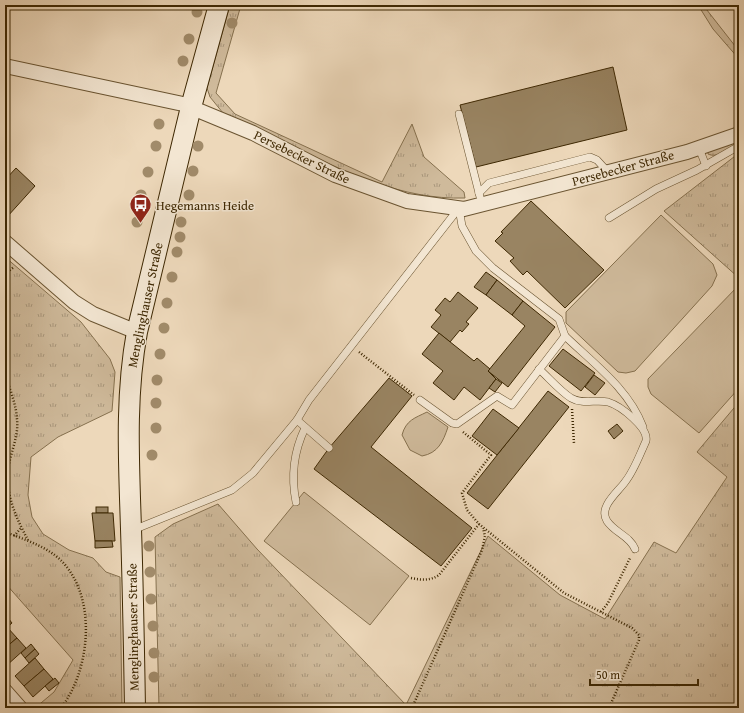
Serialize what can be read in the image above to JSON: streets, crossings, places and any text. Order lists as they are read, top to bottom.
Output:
{
  "streets": {
    "street": ["Persebecker Straße", "Menglinghauser Straße"]
  },
  "crossings": [
    ["Persebecker Straße", "Menglinghauser Straße"]
  ],
  "places": {
    "bus stop": ["Hegemanns Heide"]
  },
  "scale_bar": "50 m"
}
